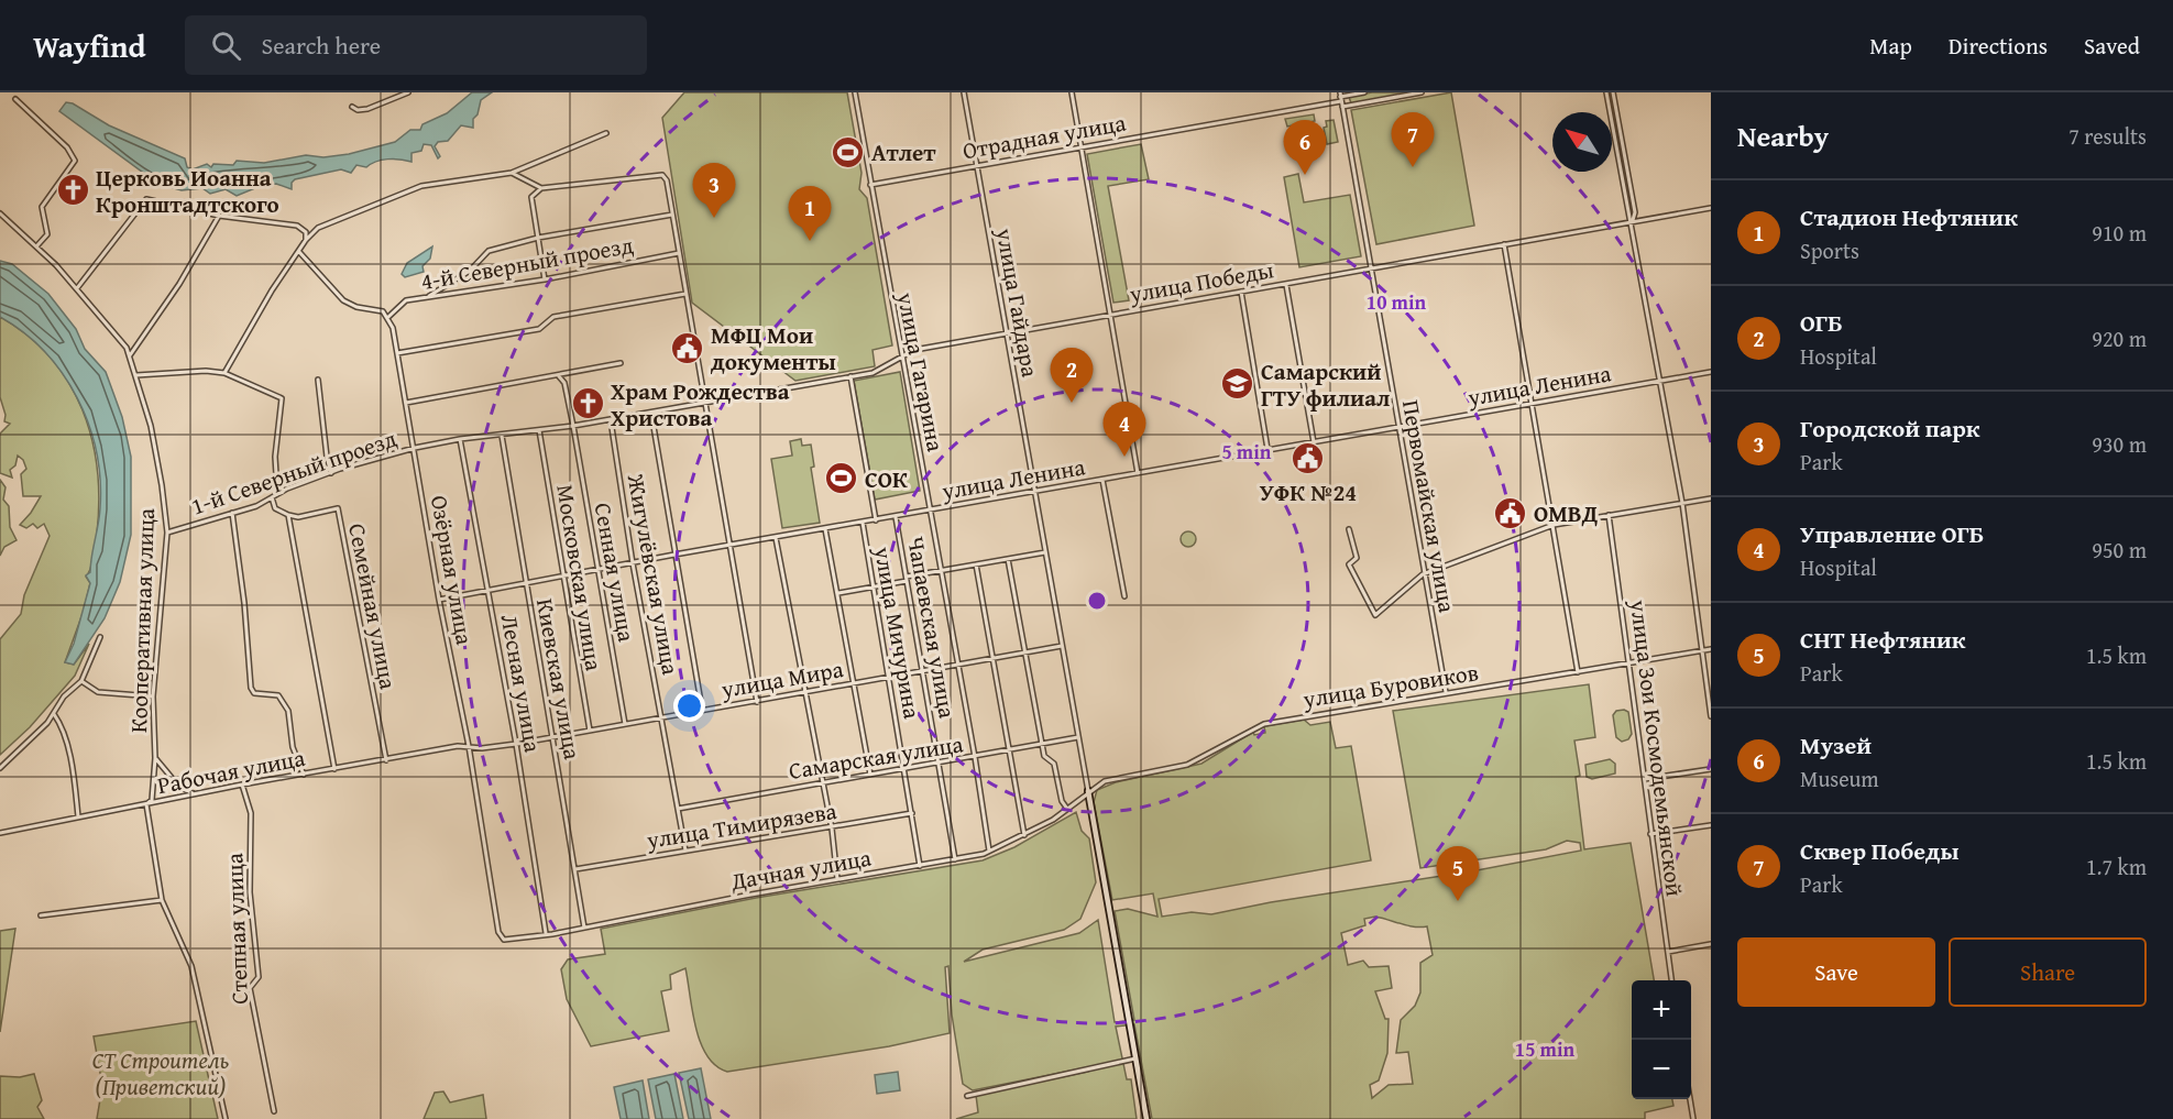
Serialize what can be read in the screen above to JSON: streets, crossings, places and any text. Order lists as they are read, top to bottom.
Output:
{
  "streets": {
    "street": [
      "Отрадная улица",
      "4-й Северный проезд",
      "улица Победы",
      "улица Гайдара",
      "улица Гагарина",
      "улица Ленина",
      "1-й Северный проезд",
      "Первомайская улица",
      "Озёрная улица",
      "Сенная улица",
      "Жигулёвская улица",
      "Московская улица",
      "Семейная улица",
      "Кооперативная улица",
      "Чапаевская улица",
      "улица Мичурина",
      "Киевская улица",
      "улица Мира",
      "Лесная улица",
      "улица Буровиков",
      "улица Зои Космодемьянской",
      "Самарская улица",
      "Рабочая улица",
      "улица Тимирязева",
      "Дачная улица",
      "Степная улица"
    ]
  },
  "crossings": [
    ["Отрадная улица", "улица Гайдара"],
    ["Отрадная улица", "улица Гагарина"],
    ["Отрадная улица", "Первомайская улица"],
    ["4-й Северный проезд", "Озёрная улица"],
    ["улица Победы", "улица Гайдара"],
    ["улица Победы", "улица Гагарина"],
    ["улица Победы", "1-й Северный проезд"],
    ["улица Победы", "Первомайская улица"],
    ["улица Победы", "улица Мичурина"],
    ["улица Гайдара", "улица Ленина"],
    ["улица Гайдара", "улица Мира"],
    ["улица Гайдара", "улица Буровиков"],
    ["улица Гайдара", "Самарская улица"],
    ["улица Гайдара", "Дачная улица"],
    ["улица Гагарина", "улица Ленина"],
    ["улица Гагарина", "улица Мира"],
    ["улица Гагарина", "Самарская улица"],
    ["улица Гагарина", "Дачная улица"],
    ["улица Ленина", "Первомайская улица"],
    ["улица Ленина", "Озёрная улица"],
    ["улица Ленина", "Сенная улица"],
    ["улица Ленина", "Жигулёвская улица"],
    ["улица Ленина", "Московская улица"],
    ["улица Ленина", "Чапаевская улица"],
    ["улица Ленина", "улица Мичурина"],
    ["улица Ленина", "Киевская улица"],
    ["улица Ленина", "Лесная улица"],
    ["1-й Северный проезд", "Озёрная улица"],
    ["1-й Северный проезд", "Сенная улица"],
    ["1-й Северный проезд", "Жигулёвская улица"],
    ["1-й Северный проезд", "Московская улица"],
    ["1-й Северный проезд", "Кооперативная улица"],
    ["1-й Северный проезд", "Киевская улица"],
    ["1-й Северный проезд", "Лесная улица"],
    ["Первомайская улица", "улица Буровиков"],
    ["Озёрная улица", "улица Мира"],
    ["Озёрная улица", "Рабочая улица"],
    ["Озёрная улица", "Дачная улица"],
    ["Сенная улица", "улица Мира"],
    ["Жигулёвская улица", "улица Мира"],
    ["Жигулёвская улица", "Самарская улица"],
    ["Жигулёвская улица", "улица Тимирязева"],
    ["Московская улица", "улица Мира"],
    ["Семейная улица", "Рабочая улица"],
    ["Кооперативная улица", "Рабочая улица"],
    ["Чапаевская улица", "улица Мира"],
    ["Чапаевская улица", "Самарская улица"],
    ["Чапаевская улица", "Дачная улица"],
    ["улица Мичурина", "улица Мира"],
    ["улица Мичурина", "Самарская улица"],
    ["улица Мичурина", "улица Тимирязева"],
    ["улица Мичурина", "Дачная улица"],
    ["Киевская улица", "улица Мира"],
    ["Киевская улица", "улица Тимирязева"],
    ["Киевская улица", "Дачная улица"],
    ["улица Мира", "Лесная улица"],
    ["улица Мира", "Рабочая улица"],
    ["Лесная улица", "Дачная улица"],
    ["улица Буровиков", "улица Зои Космодемьянской"],
    ["улица Буровиков", "Дачная улица"],
    ["Рабочая улица", "Степная улица"]
  ],
  "parks": ["СТ Строитель (Приветский)"],
  "places": {
    "sports": ["Атлет", "СОК"],
    "church": ["Церковь Иоанна Кронштадтского", "Храм Рождества Христова"],
    "public building": ["МФЦ Мои документы", "УФК №24", "ОМВД"],
    "school or university": ["Самарский ГТУ филиал"]
  },
  "north": "top left",
  "page": {
    "header": "Wayfind",
    "search": "Search here",
    "nav": ["Map", "Directions", "Saved"],
    "heading": ["Nearby", "7 results"],
    "pins": [
      "7",
      "6",
      "3",
      "1",
      "2",
      "4",
      "5"
    ],
    "list": [
      {
        "mark": "1",
        "name": "Стадион Нефтяник",
        "note": "Sports",
        "value": "910 m"
      },
      {
        "mark": "2",
        "name": "ОГБ",
        "note": "Hospital",
        "value": "920 m"
      },
      {
        "mark": "3",
        "name": "Городской парк",
        "note": "Park",
        "value": "930 m"
      },
      {
        "mark": "4",
        "name": "Управление ОГБ",
        "note": "Hospital",
        "value": "950 m"
      },
      {
        "mark": "5",
        "name": "СНТ Нефтяник",
        "note": "Park",
        "value": "1.5 km"
      },
      {
        "mark": "6",
        "name": "Музей",
        "note": "Museum",
        "value": "1.5 km"
      },
      {
        "mark": "7",
        "name": "Сквер Победы",
        "note": "Park",
        "value": "1.7 km"
      }
    ],
    "buttons": ["Save", "Share"],
    "map_buttons": ["+", "−"]
  },
  "rings": ["10 min", "5 min", "15 min"]
}
